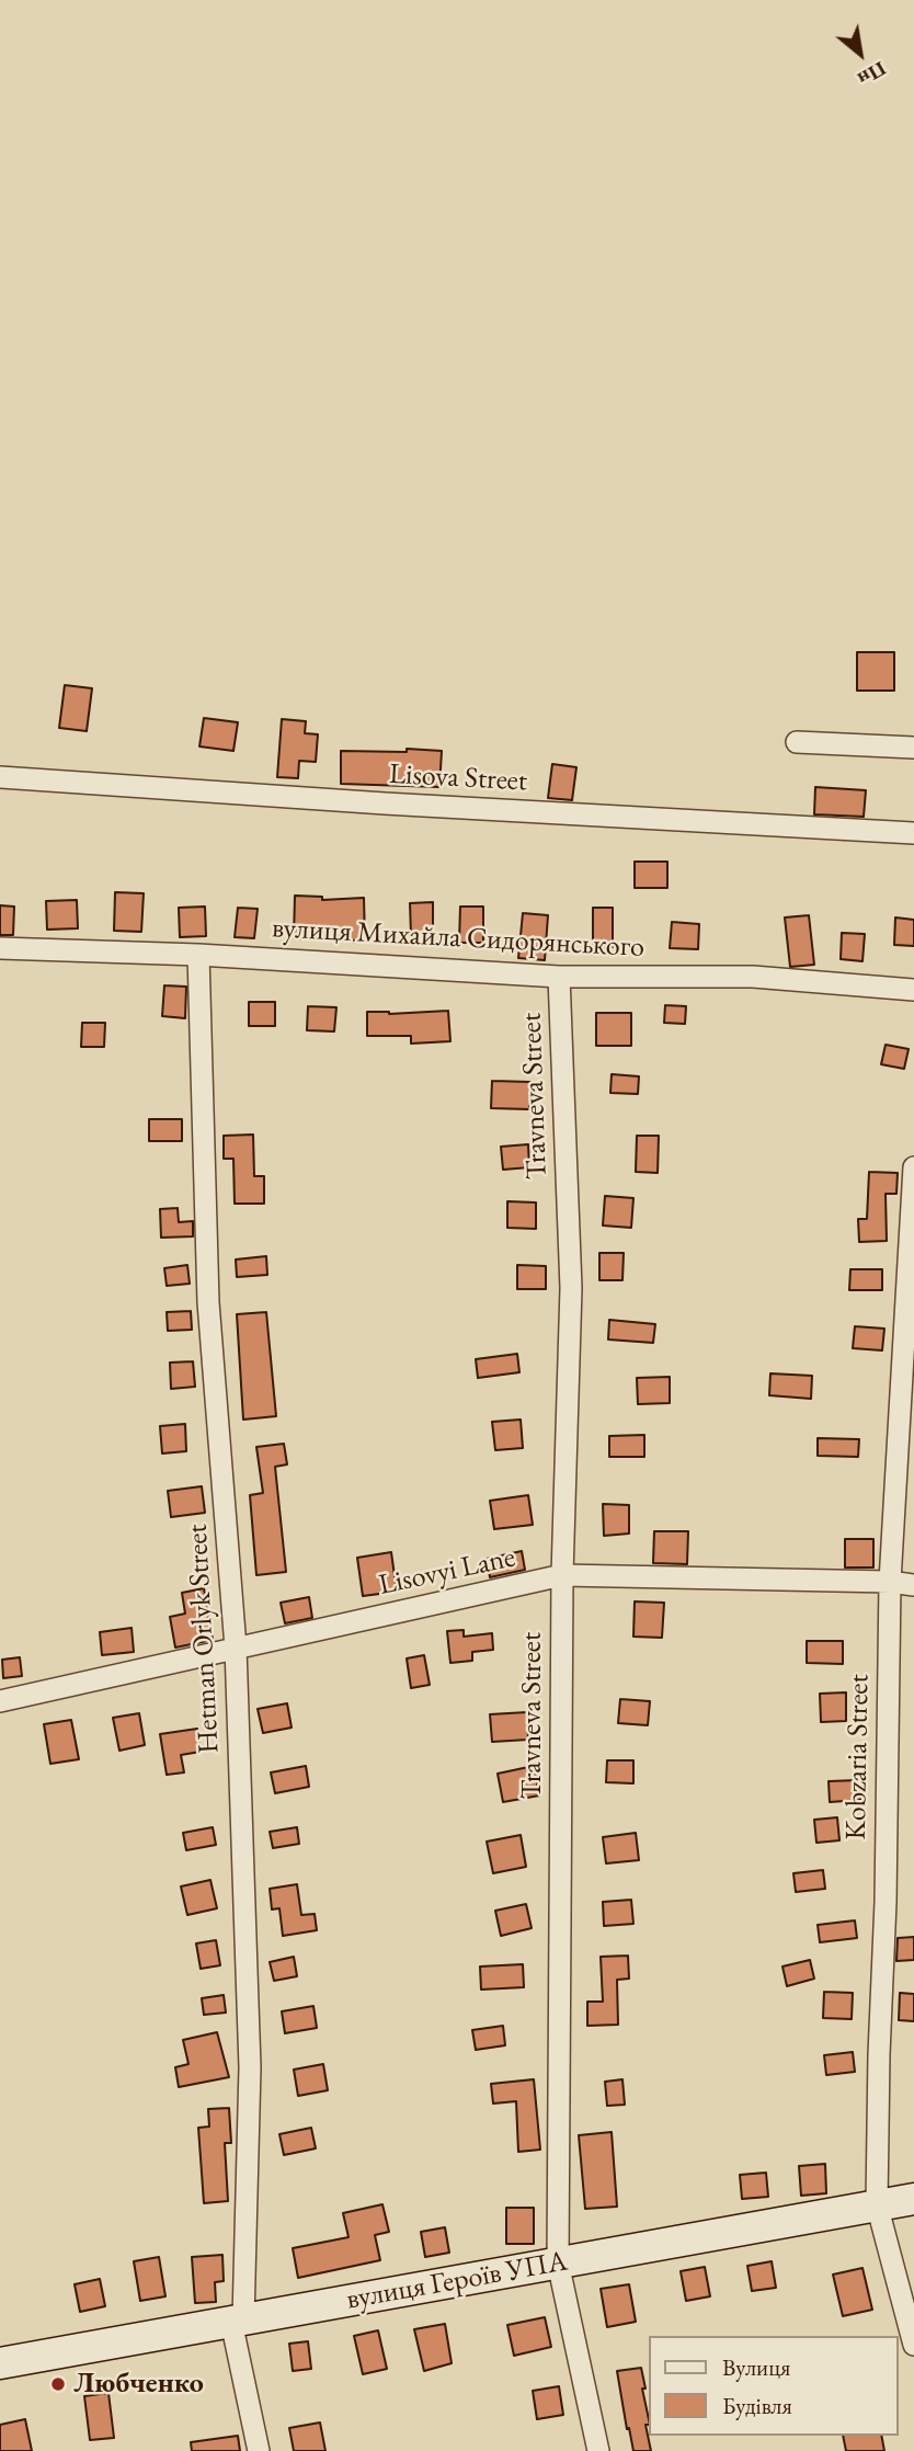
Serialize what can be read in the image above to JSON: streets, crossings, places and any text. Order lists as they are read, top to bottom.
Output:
{
  "streets": {
    "street": [
      "Lisova Street",
      "вулиця Михайла Сидорянського",
      "Travneva Street",
      "Lisovyi Lane",
      "Hetman Orlyk Street",
      "Kobzaria Street",
      "вулиця Героїв УПА"
    ]
  },
  "crossings": [
    ["вулиця Михайла Сидорянського", "Travneva Street"],
    ["вулиця Михайла Сидорянського", "Hetman Orlyk Street"],
    ["Travneva Street", "Lisovyi Lane"],
    ["Travneva Street", "вулиця Героїв УПА"],
    ["Lisovyi Lane", "Hetman Orlyk Street"],
    ["Lisovyi Lane", "Kobzaria Street"],
    ["Hetman Orlyk Street", "вулиця Героїв УПА"],
    ["Kobzaria Street", "вулиця Героїв УПА"]
  ],
  "places": ["Любченко"],
  "legend": ["Вулиця", "Будівля"],
  "north": "bottom right"
}
